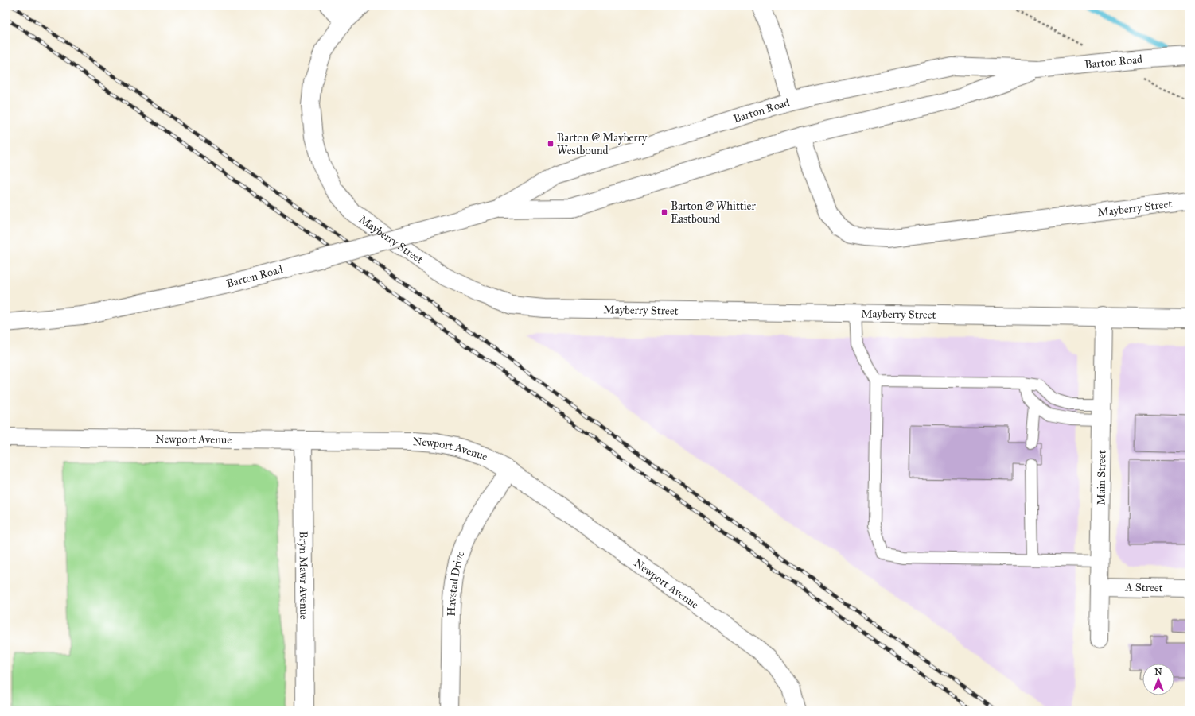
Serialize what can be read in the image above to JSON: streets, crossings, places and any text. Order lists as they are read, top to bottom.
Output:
{
  "streets": {
    "street": [
      "Barton Road",
      "Mayberry Street",
      "Newport Avenue",
      "Main Street",
      "Bryn Mawr Avenue",
      "Havstad Drive",
      "A Street"
    ]
  },
  "crossings": [
    ["Barton Road", "Mayberry Street"],
    ["Mayberry Street", "Main Street"],
    ["Newport Avenue", "Bryn Mawr Avenue"],
    ["Newport Avenue", "Havstad Drive"],
    ["Main Street", "A Street"]
  ],
  "places": {
    "transit": ["Barton @ Mayberry Westbound", "Barton @ Whittier Eastbound"]
  },
  "north": "top"
}
